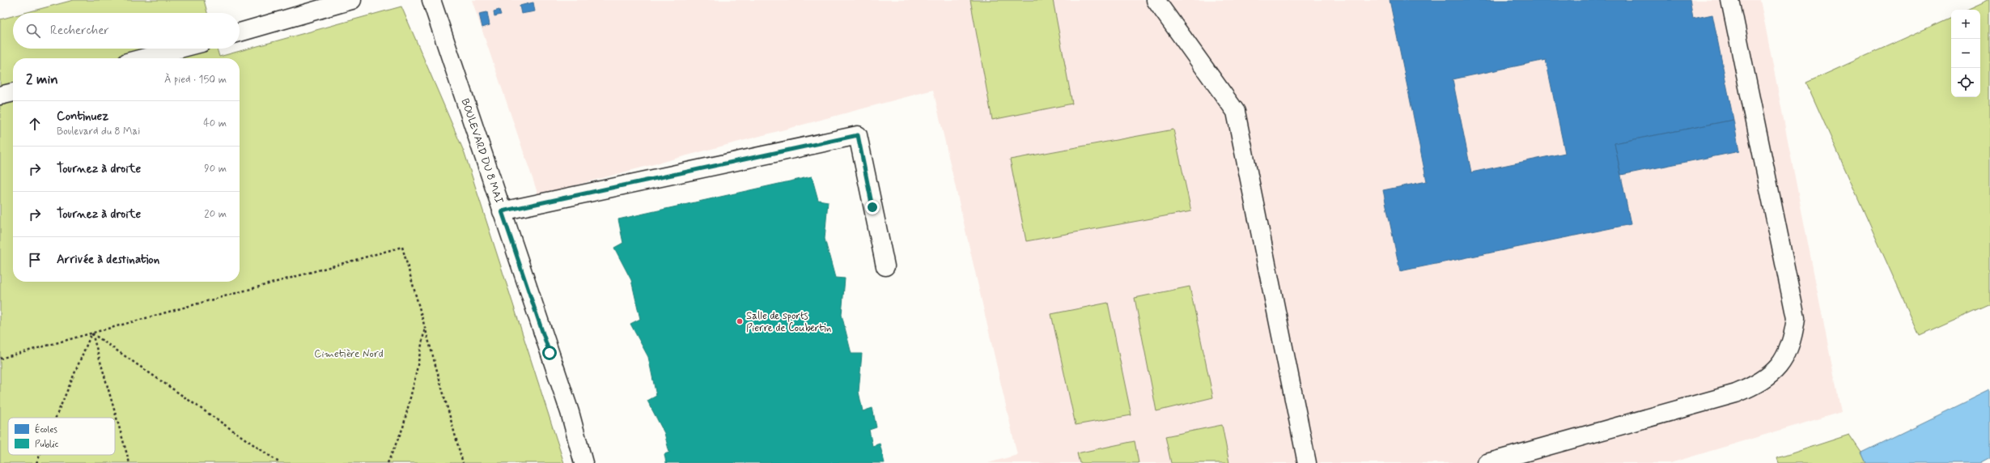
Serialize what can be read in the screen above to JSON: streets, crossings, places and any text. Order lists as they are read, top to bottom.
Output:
{
  "streets": {
    "street": ["BOULEVARD DU 8 MAI"]
  },
  "parks": ["Cimetière Nord"],
  "places": ["Salle de sports Pierre de Coubertin"],
  "legend": ["Écoles", "Public"],
  "page": {
    "map_buttons": ["+", "−"],
    "search": "Rechercher",
    "heading": ["2 min", "À pied · 150 m"],
    "list": [
      ["Continuez", "Boulevard du 8 Mai", "40 m"],
      ["Tournez à droite", "90 m"],
      ["Tournez à droite", "20 m"],
      "Arrivée à destination"
    ]
  }
}
